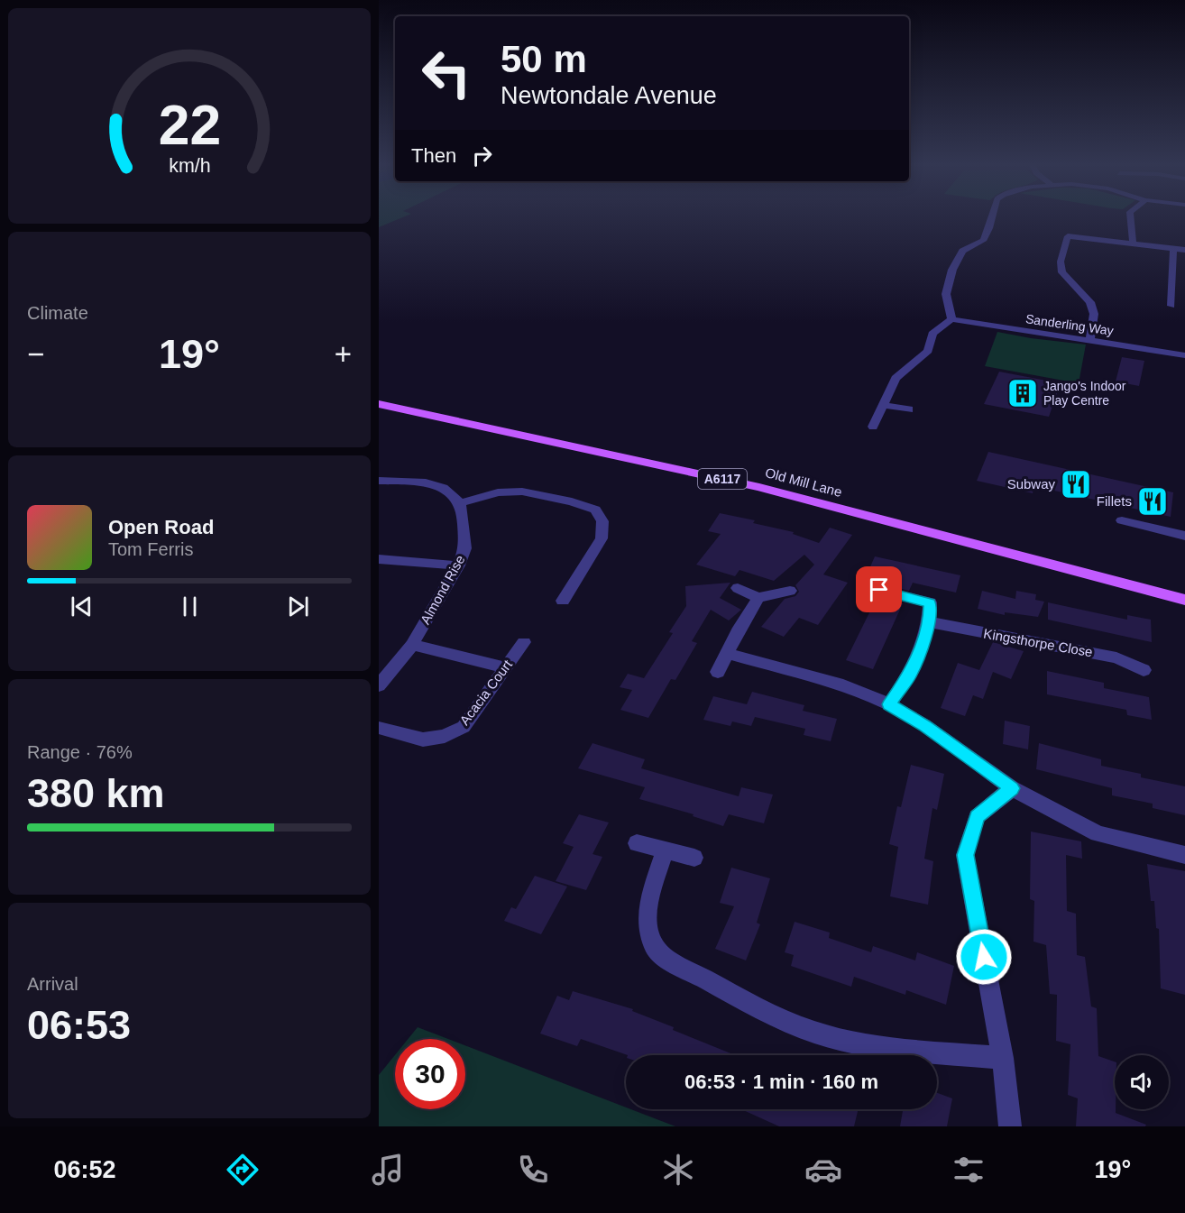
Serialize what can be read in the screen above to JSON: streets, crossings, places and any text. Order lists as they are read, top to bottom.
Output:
{
  "streets": {
    "main road": ["A6117", "Old Mill Lane"],
    "street": [
      "Sanderling Way",
      "Almond Rise",
      "Kingsthorpe Close",
      "Acacia Court"
    ]
  },
  "places": {
    "building": ["Jango's Indoor Play Centre"],
    "restaurant": ["Subway", "Fillets"]
  },
  "page": {
    "turn": ["50 m", "Newtondale Avenue"],
    "then": "Then",
    "tile": [
      "Climate",
      ["Range · 76%", "380 km"],
      ["Arrival", "06:53"]
    ],
    "heat": ["−", "19°", "+"],
    "song": ["Open Road", "Tom Ferris"],
    "limit": "30",
    "trip": "06:53 · 1 min · 160 m",
    "tabs": ["06:52", "19°"],
    "gauge": ["22", "km/h"]
  }
}
